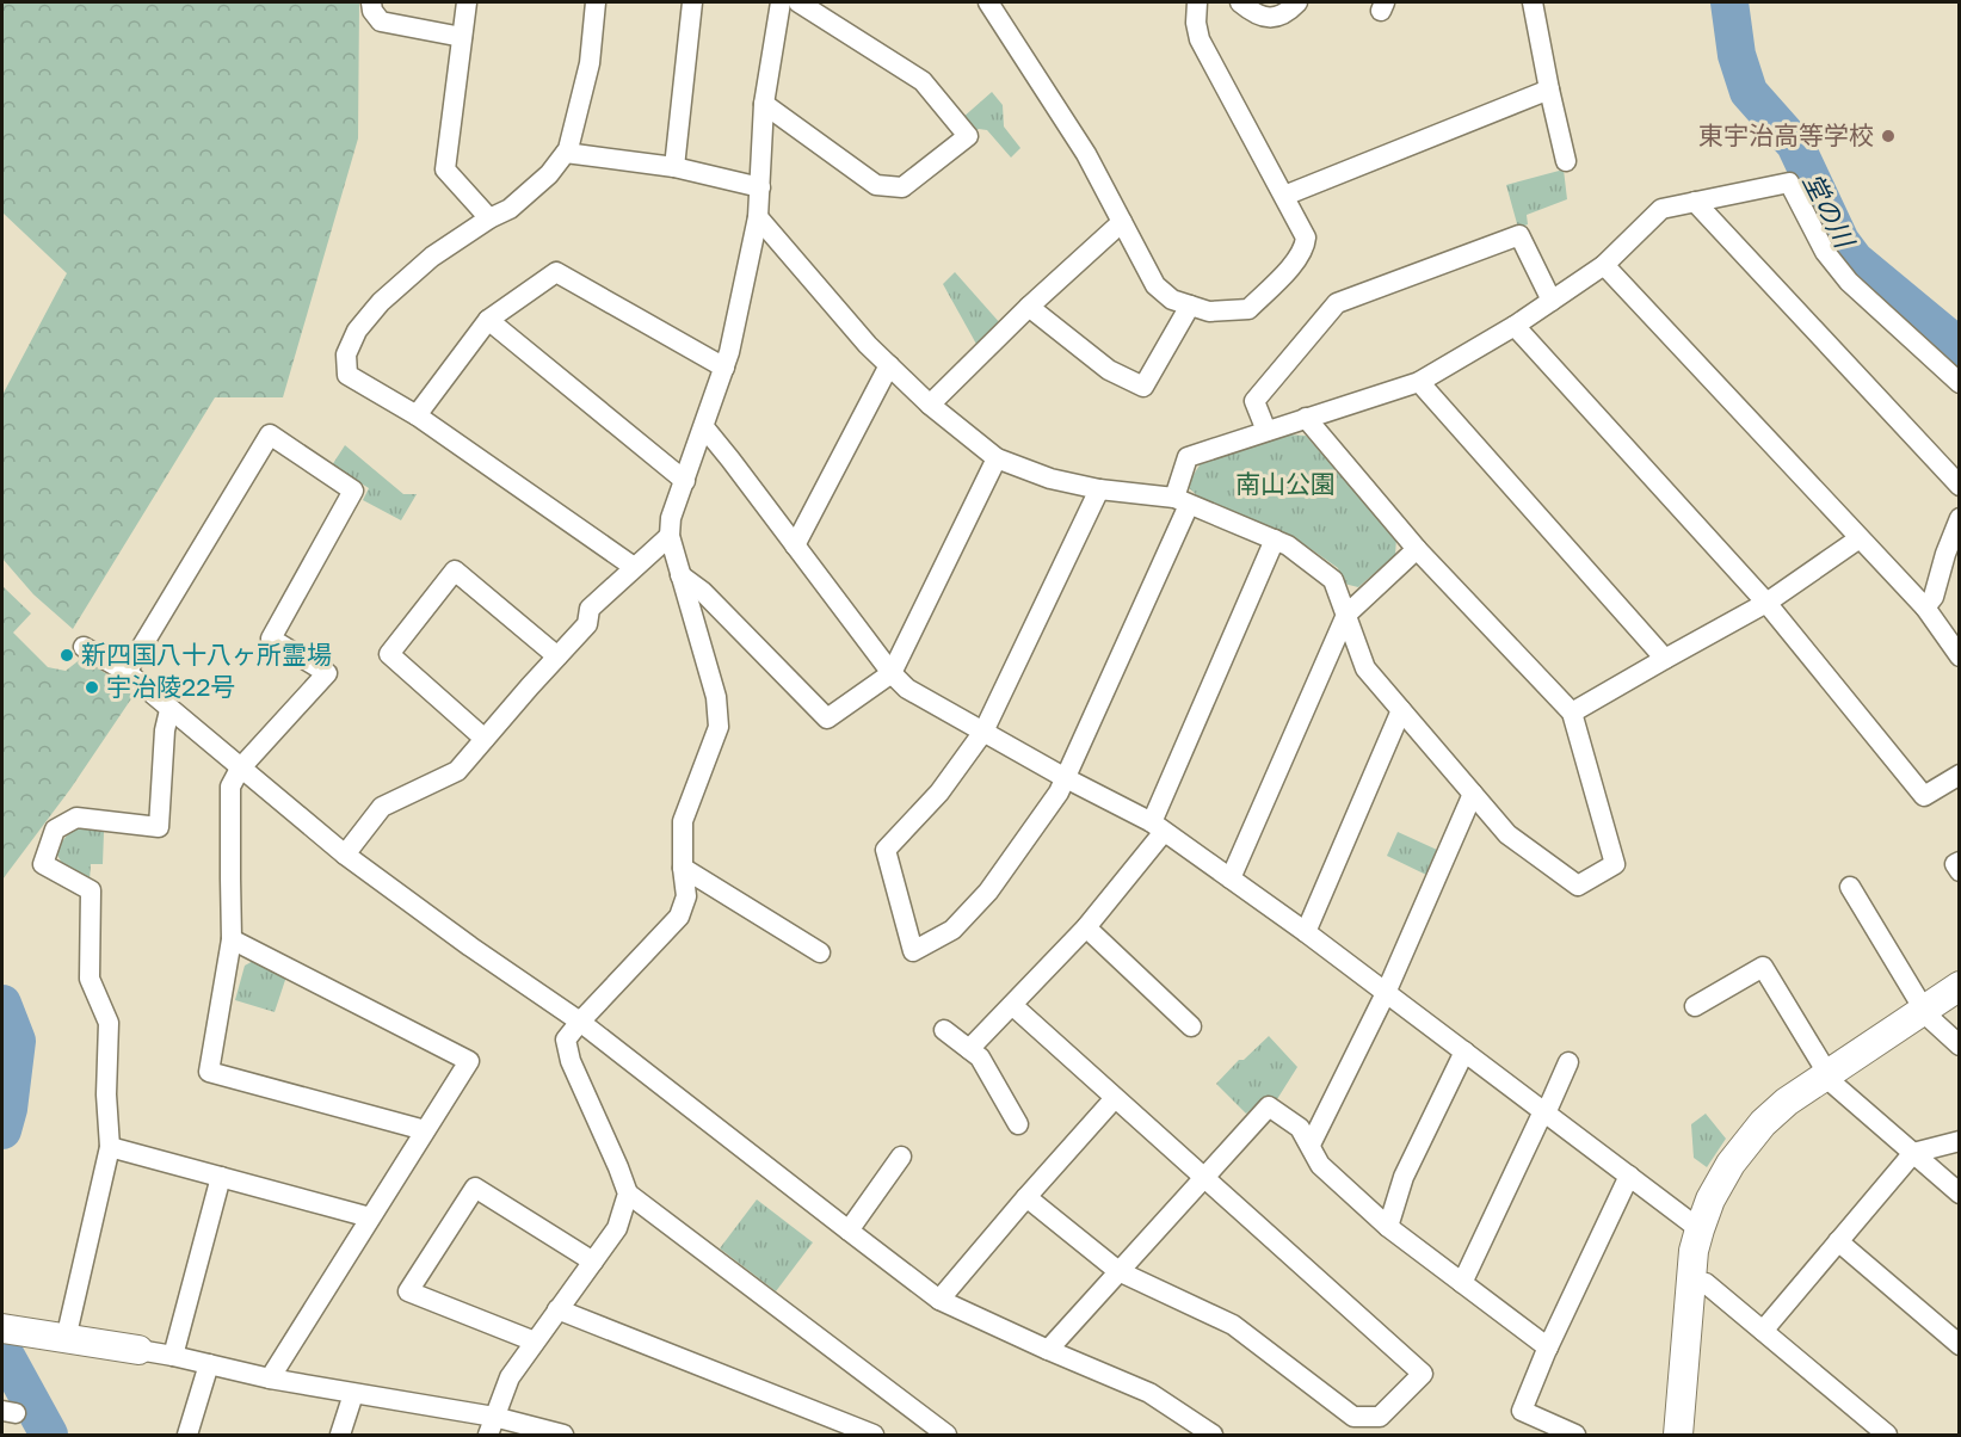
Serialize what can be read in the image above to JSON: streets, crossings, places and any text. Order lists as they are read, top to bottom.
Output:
{
  "water": ["堂の川"],
  "parks": ["南山公園"],
  "places": ["東宇治高等学校", "新四国八十八ヶ所霊場", "宇治陵22号"]
}
